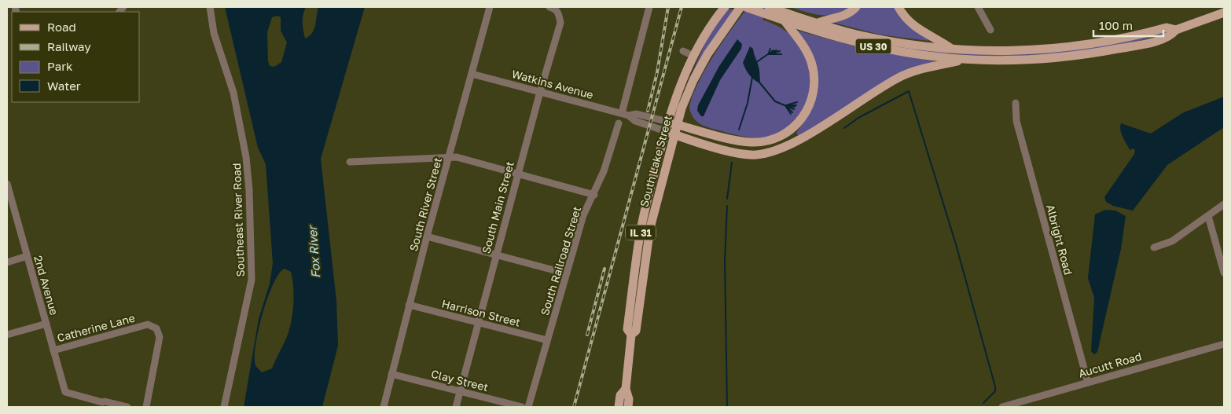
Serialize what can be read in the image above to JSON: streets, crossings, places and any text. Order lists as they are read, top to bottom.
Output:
{
  "streets": {
    "main road": ["US 30", "South Lake Street", "IL 31"],
    "street": [
      "Watkins Avenue",
      "South River Street",
      "South Main Street",
      "Southeast River Road",
      "Albright Road",
      "South Railroad Street",
      "2nd Avenue",
      "Harrison Street",
      "Catherine Lane",
      "Aucutt Road",
      "Clay Street"
    ]
  },
  "crossings": [
    ["Watkins Avenue", "South Lake Street"],
    ["Watkins Avenue", "South River Street"],
    ["Watkins Avenue", "South Main Street"],
    ["South River Street", "Harrison Street"],
    ["South River Street", "Clay Street"],
    ["South Main Street", "Harrison Street"],
    ["South Main Street", "Clay Street"],
    ["Albright Road", "Aucutt Road"],
    ["South Railroad Street", "Harrison Street"],
    ["2nd Avenue", "Catherine Lane"]
  ],
  "water": ["Fox River"],
  "legend": [
    "Road",
    "Railway",
    "Park",
    "Water"
  ],
  "scale_bar": "100 m"
}
